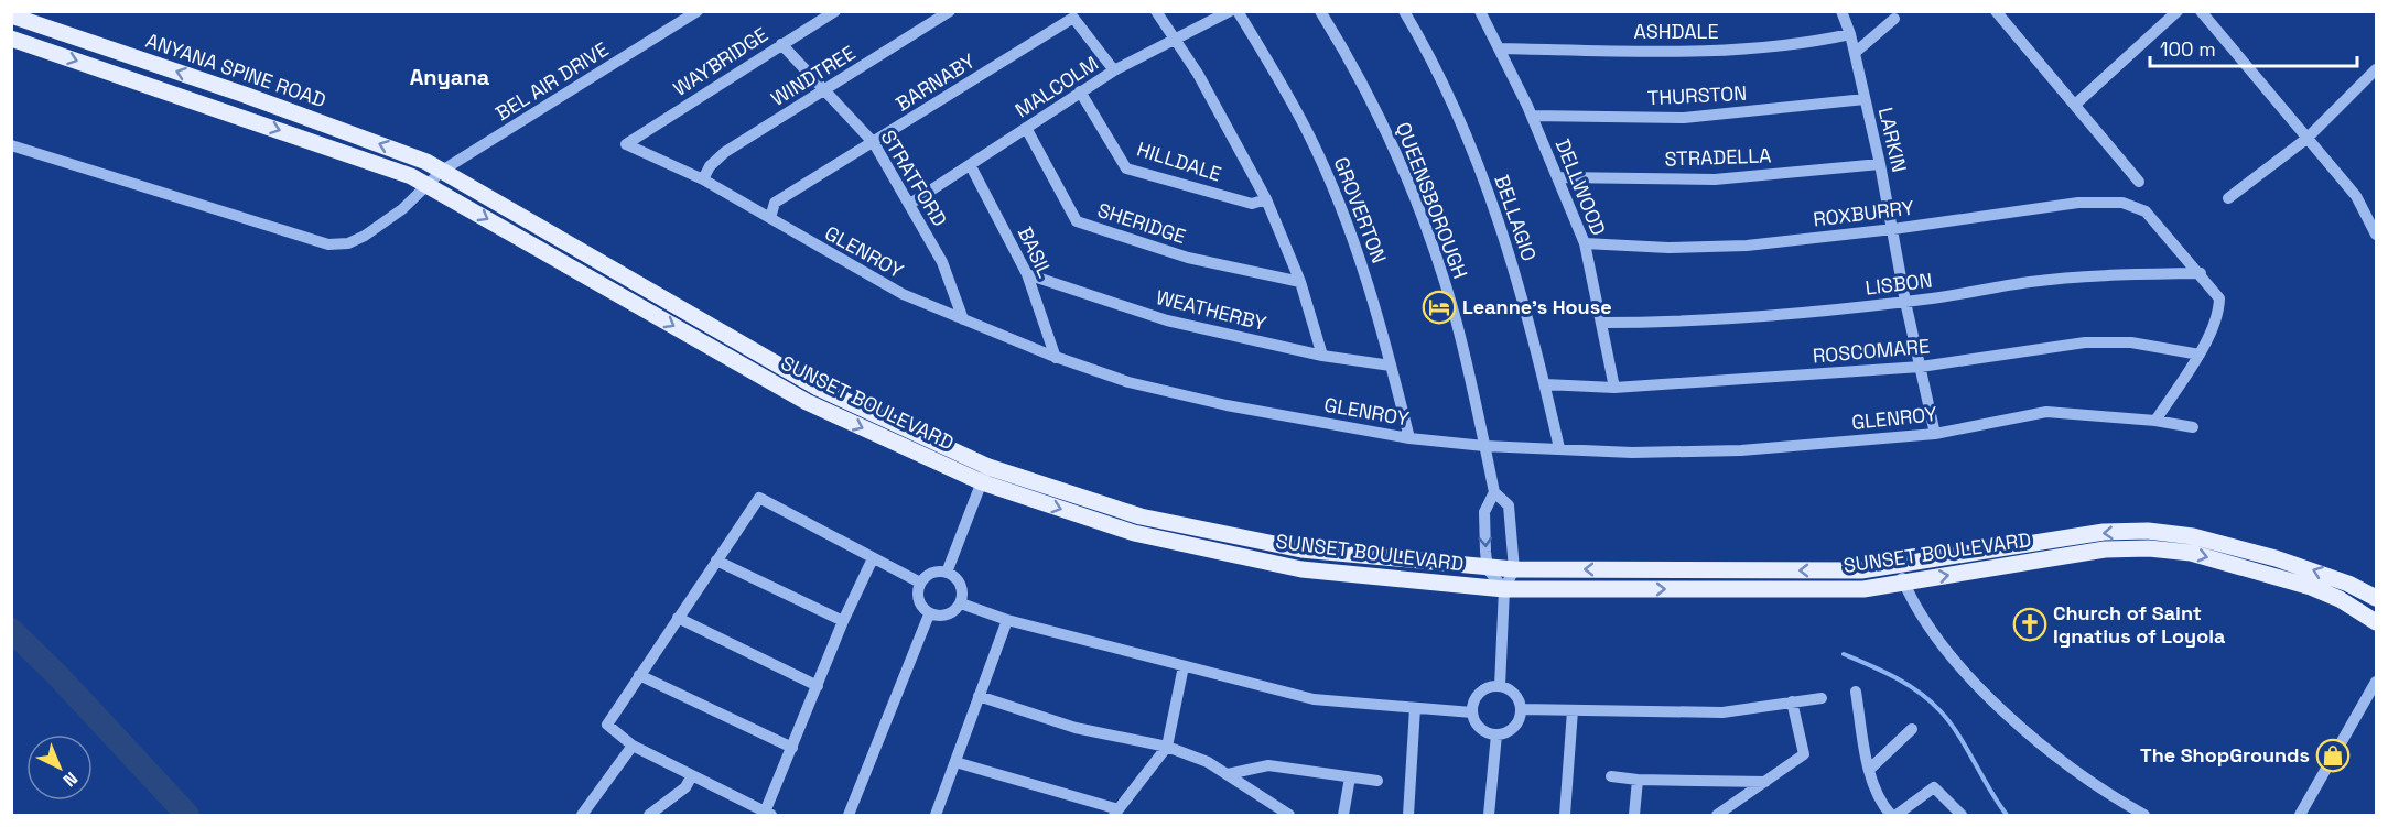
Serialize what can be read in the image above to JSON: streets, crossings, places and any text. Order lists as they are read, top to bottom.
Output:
{
  "streets": {
    "main road": ["ANYANA SPINE ROAD", "SUNSET BOULEVARD"],
    "street": [
      "ASHDALE",
      "WAYBRIDGE",
      "WINDTREE",
      "BEL AIR DRIVE",
      "BARNABY",
      "MALCOLM",
      "THURSTON",
      "LARKIN",
      "STRADELLA",
      "HILLDALE",
      "STRATFORD",
      "DELLWOOD",
      "QUEENSBOROUGH",
      "GROVERTON",
      "ROXBURRY",
      "BELLAGIO",
      "SHERIDGE",
      "GLENROY",
      "BASIL",
      "LISBON",
      "WEATHERBY",
      "ROSCOMARE"
    ]
  },
  "crossings": [
    ["ASHDALE", "LARKIN"],
    ["ASHDALE", "DELLWOOD"],
    ["WAYBRIDGE", "STRATFORD"],
    ["WAYBRIDGE", "GLENROY"],
    ["ANYANA SPINE ROAD", "BEL AIR DRIVE"],
    ["ANYANA SPINE ROAD", "SUNSET BOULEVARD"],
    ["WINDTREE", "STRATFORD"],
    ["WINDTREE", "GLENROY"],
    ["BEL AIR DRIVE", "SUNSET BOULEVARD"],
    ["BARNABY", "MALCOLM"],
    ["BARNABY", "STRATFORD"],
    ["BARNABY", "GLENROY"],
    ["MALCOLM", "HILLDALE"],
    ["MALCOLM", "STRATFORD"],
    ["MALCOLM", "SHERIDGE"],
    ["MALCOLM", "BASIL"],
    ["THURSTON", "LARKIN"],
    ["THURSTON", "DELLWOOD"],
    ["LARKIN", "STRADELLA"],
    ["LARKIN", "ROXBURRY"],
    ["LARKIN", "GLENROY"],
    ["LARKIN", "LISBON"],
    ["LARKIN", "ROSCOMARE"],
    ["STRADELLA", "DELLWOOD"],
    ["STRATFORD", "GLENROY"],
    ["DELLWOOD", "ROXBURRY"],
    ["DELLWOOD", "LISBON"],
    ["DELLWOOD", "ROSCOMARE"],
    ["QUEENSBOROUGH", "GLENROY"],
    ["GROVERTON", "GLENROY"],
    ["GROVERTON", "WEATHERBY"],
    ["ROXBURRY", "LISBON"],
    ["BELLAGIO", "GLENROY"],
    ["BELLAGIO", "ROSCOMARE"],
    ["GLENROY", "BASIL"],
    ["BASIL", "WEATHERBY"]
  ],
  "districts": ["Anyana"],
  "places": {
    "hotel": ["Leanne's House"],
    "church": ["Church of Saint Ignatius of Loyola"],
    "shop": ["The ShopGrounds"]
  },
  "scale_bar": "100 m",
  "north": "bottom right"
}
